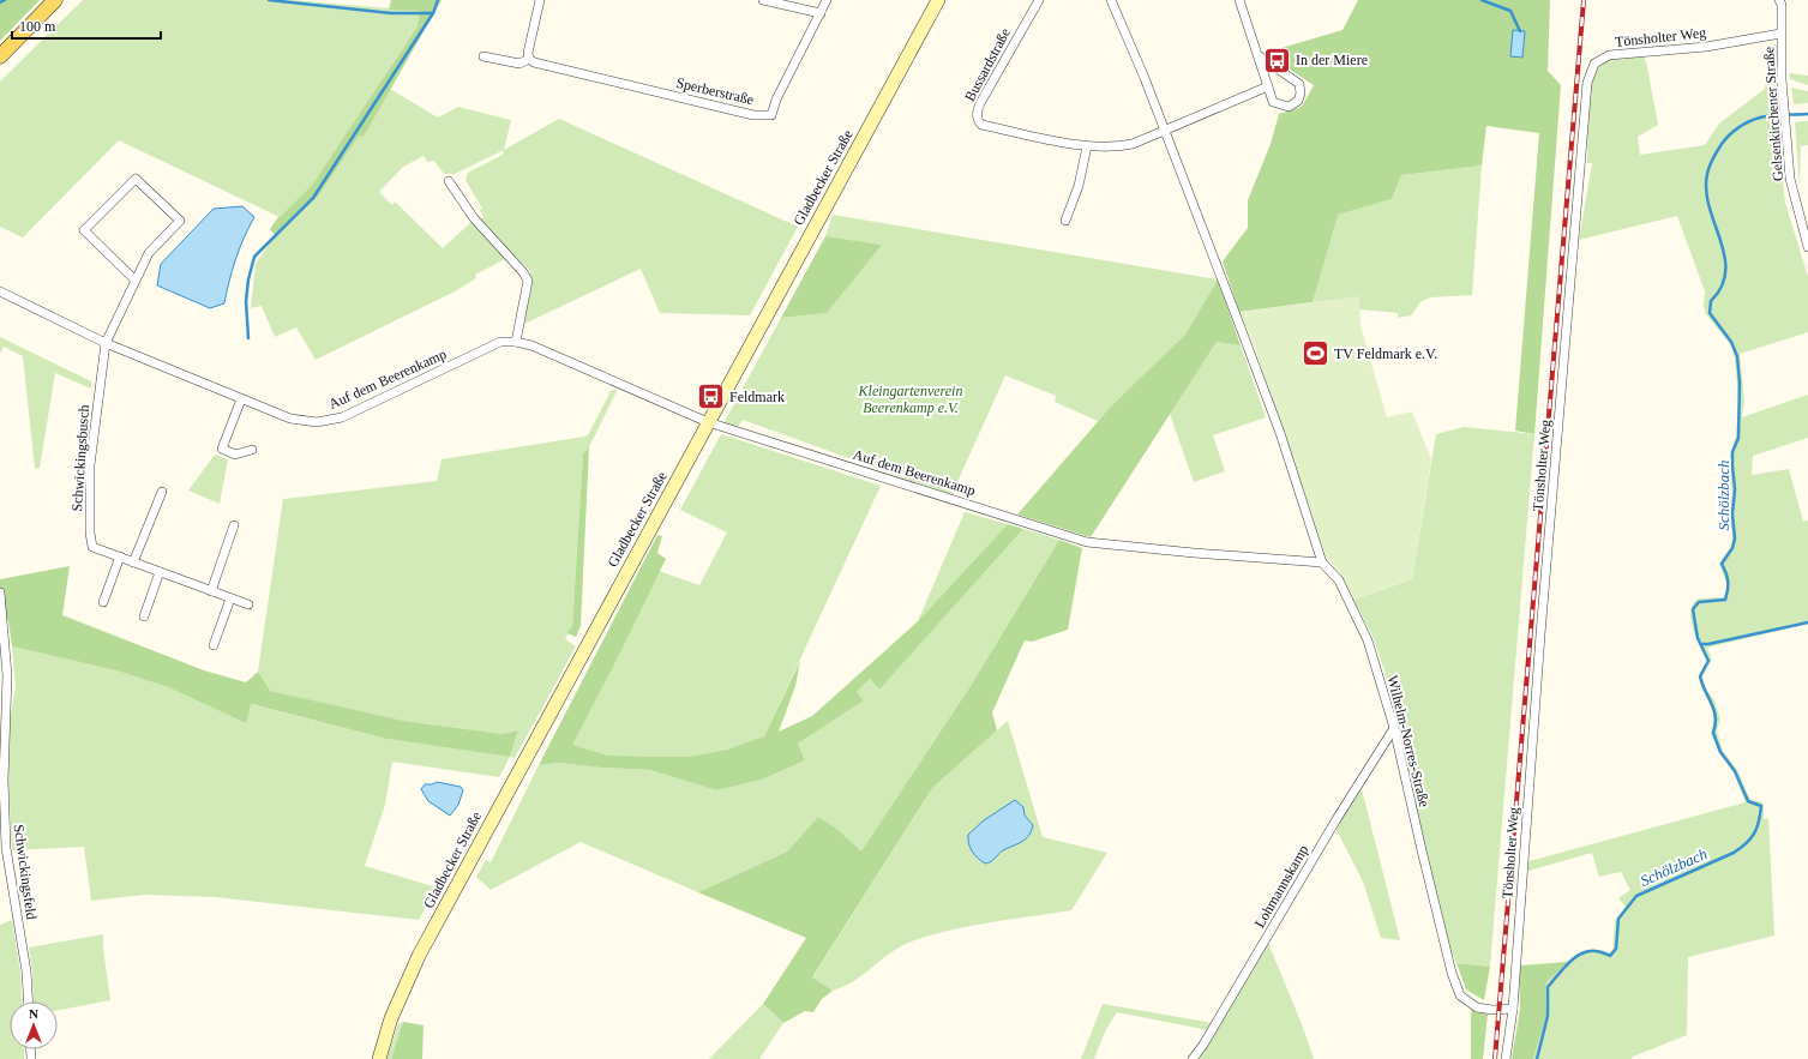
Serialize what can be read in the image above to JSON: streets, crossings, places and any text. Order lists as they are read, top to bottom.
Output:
{
  "streets": {
    "main road": ["Gladbecker Straße"],
    "street": [
      "Tönsholter Weg",
      "Bussardstraße",
      "Sperberstraße",
      "Gelsenkirchener Straße",
      "Auf dem Beerenkamp",
      "Schwickingsbusch",
      "Wilhelm-Norres-Straße",
      "Schwickingsfeld",
      "Lohmannskamp"
    ]
  },
  "crossings": [
    ["Tönsholter Weg", "Gelsenkirchener Straße"],
    ["Tönsholter Weg", "Wilhelm-Norres-Straße"],
    ["Bussardstraße", "Wilhelm-Norres-Straße"],
    ["Gladbecker Straße", "Auf dem Beerenkamp"],
    ["Auf dem Beerenkamp", "Schwickingsbusch"],
    ["Auf dem Beerenkamp", "Wilhelm-Norres-Straße"],
    ["Wilhelm-Norres-Straße", "Lohmannskamp"]
  ],
  "water": ["Schölzbach"],
  "parks": ["Kleingartenverein Beerenkamp e.V."],
  "places": {
    "bus stop": ["In der Miere", "Feldmark"],
    "sports": ["TV Feldmark e.V."]
  },
  "scale_bar": "100 m",
  "north": "top"
}
